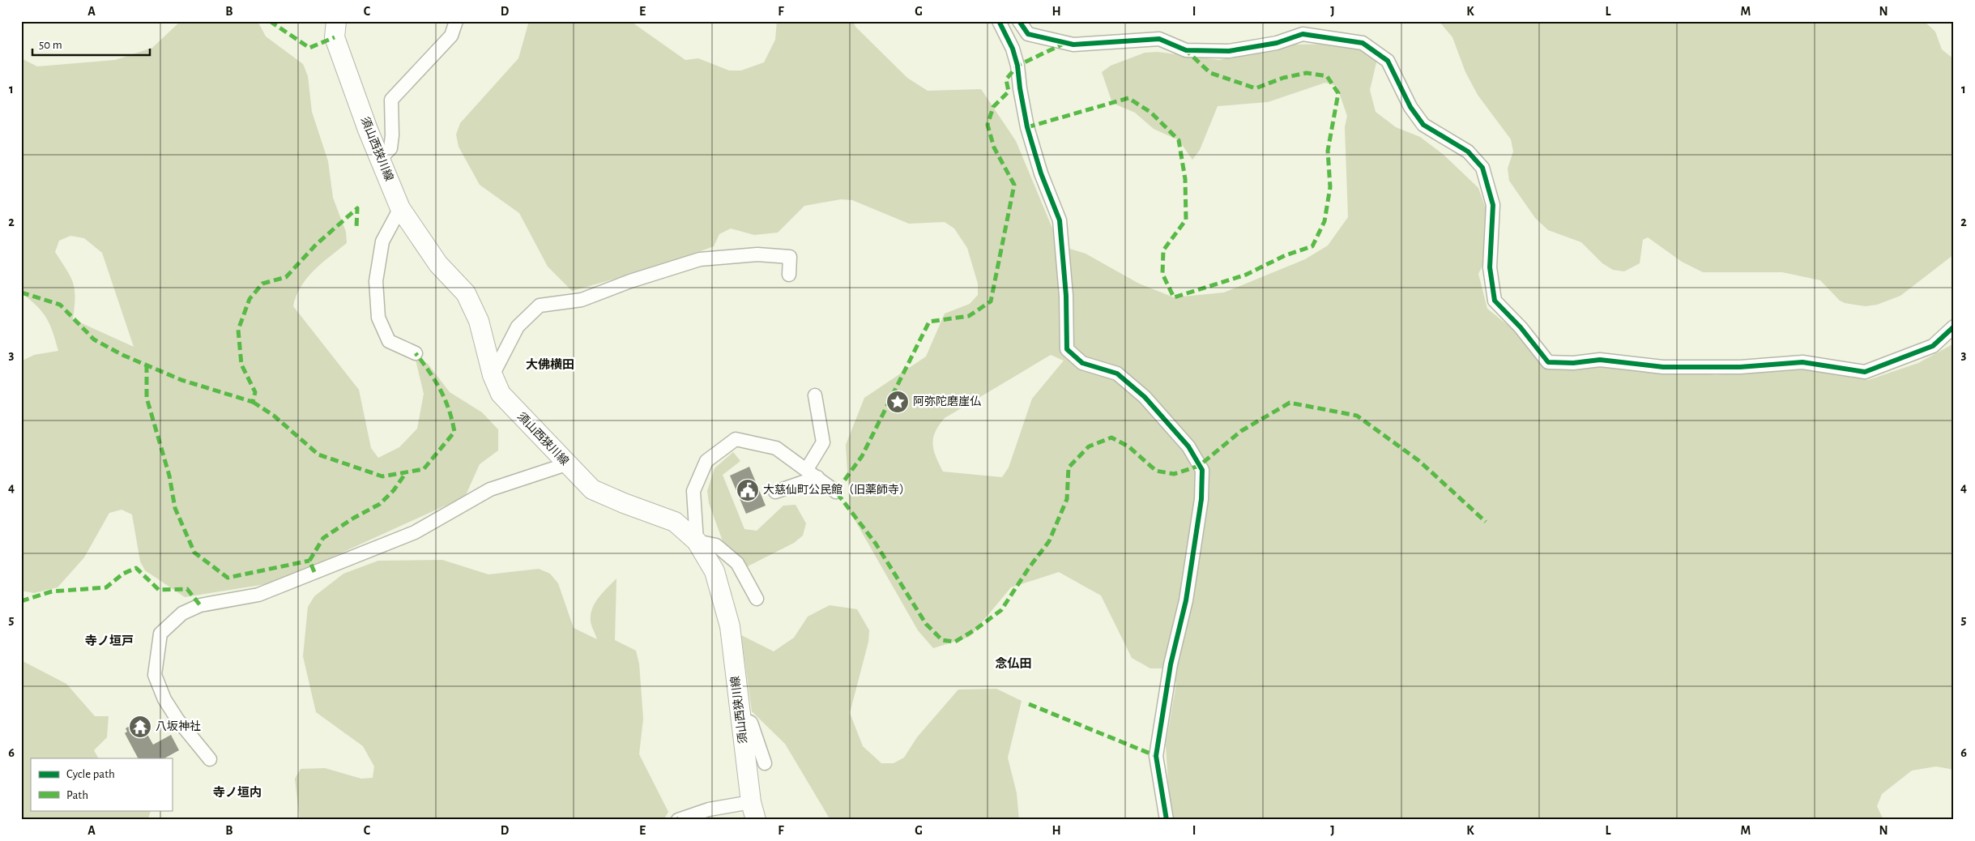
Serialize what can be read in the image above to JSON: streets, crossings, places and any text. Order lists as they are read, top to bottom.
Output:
{
  "streets": {
    "main road": ["須山西狭川線"]
  },
  "districts": [
    "大佛横田",
    "寺ノ垣戸",
    "念仏田",
    "寺ノ垣内"
  ],
  "places": {
    "place": ["阿弥陀磨崖仏"],
    "public building": ["大慈仙町公民館（旧薬師寺）"],
    "temple": ["八坂神社"]
  },
  "legend": ["Cycle path", "Path"],
  "scale_bar": "50 m",
  "grid": {
    "columns": [
      "A",
      "B",
      "C",
      "D",
      "E",
      "F",
      "G",
      "H",
      "I",
      "J",
      "K",
      "L",
      "M",
      "N"
    ],
    "rows": [
      "1",
      "2",
      "3",
      "4",
      "5",
      "6"
    ]
  }
}
